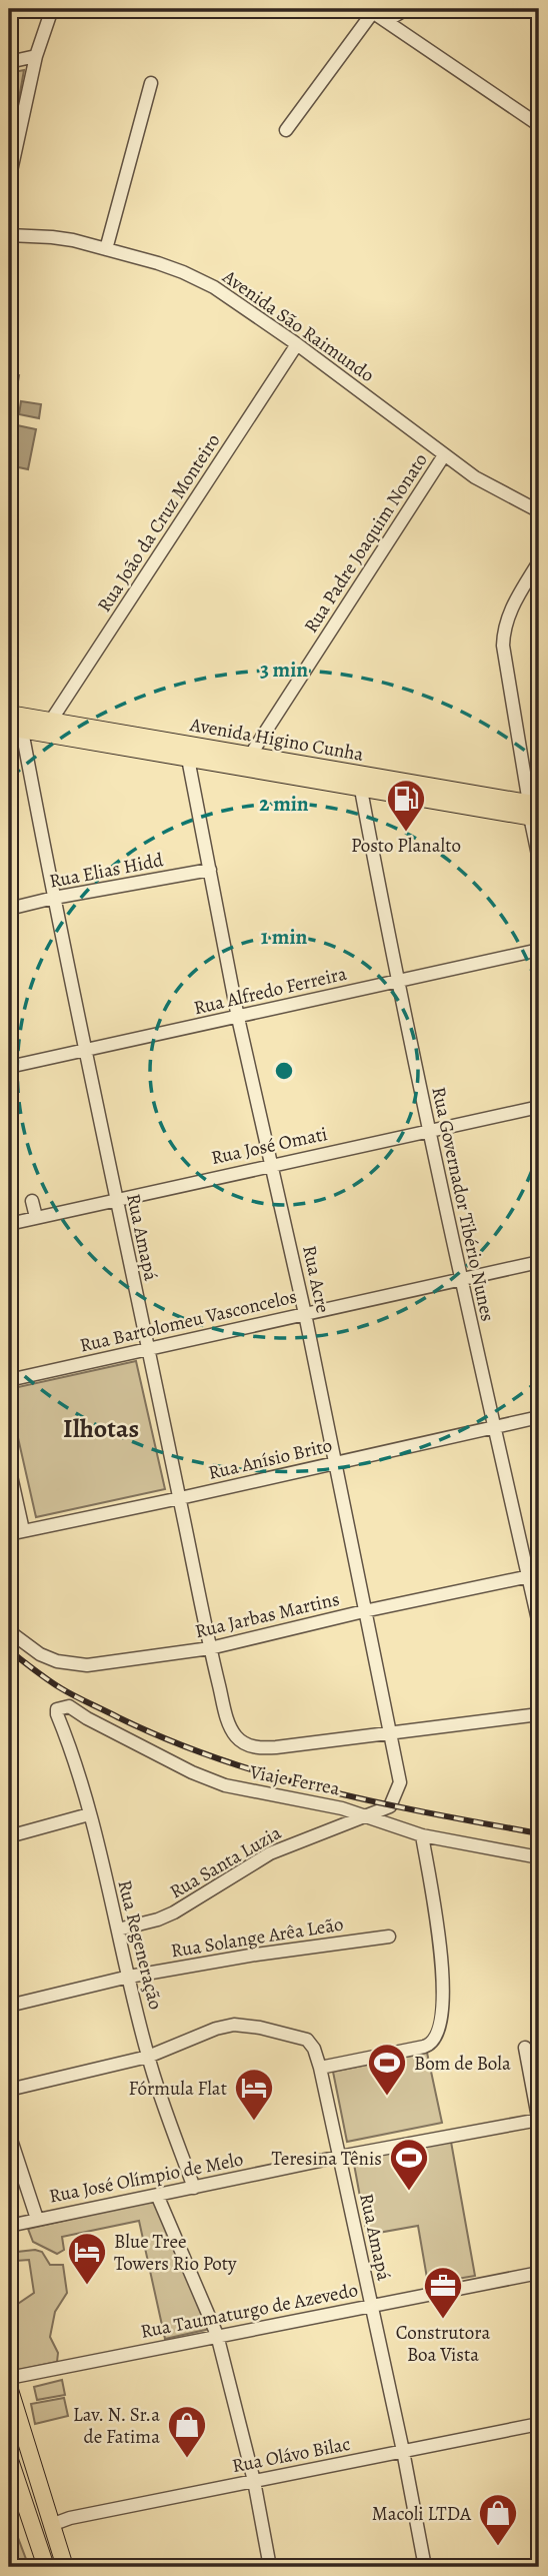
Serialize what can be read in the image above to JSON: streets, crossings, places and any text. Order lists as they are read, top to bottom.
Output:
{
  "streets": {
    "main road": ["Avenida Higino Cunha"],
    "street": [
      "Avenida São Raimundo",
      "Rua João da Cruz Monteiro",
      "Rua Padre Joaquim Nonato",
      "Rua Elias Hidd",
      "Rua Alfredo Ferreira",
      "Rua José Omati",
      "Rua Governador Tibério Nunes",
      "Rua Amapá",
      "Rua Acre",
      "Rua Bartolomeu Vasconcelos",
      "Rua Anísio Brito",
      "Rua Jarbas Martins",
      "Viaje Ferrea",
      "Rua Santa Luzia",
      "Rua Solange Arêa Leão",
      "Rua Regeneração",
      "Rua José Olímpio de Melo",
      "Rua Taumaturgo de Azevedo",
      "Rua Olávo Bilac"
    ]
  },
  "crossings": [
    ["Avenida São Raimundo", "Rua João da Cruz Monteiro"],
    ["Avenida São Raimundo", "Rua Padre Joaquim Nonato"],
    ["Rua João da Cruz Monteiro", "Avenida Higino Cunha"],
    ["Rua Padre Joaquim Nonato", "Avenida Higino Cunha"],
    ["Avenida Higino Cunha", "Rua Governador Tibério Nunes"],
    ["Avenida Higino Cunha", "Rua Amapá"],
    ["Avenida Higino Cunha", "Rua Acre"],
    ["Rua Elias Hidd", "Rua Amapá"],
    ["Rua Elias Hidd", "Rua Acre"],
    ["Rua Alfredo Ferreira", "Rua Governador Tibério Nunes"],
    ["Rua Alfredo Ferreira", "Rua Amapá"],
    ["Rua Alfredo Ferreira", "Rua Acre"],
    ["Rua José Omati", "Rua Governador Tibério Nunes"],
    ["Rua José Omati", "Rua Amapá"],
    ["Rua José Omati", "Rua Acre"],
    ["Rua Governador Tibério Nunes", "Rua Bartolomeu Vasconcelos"],
    ["Rua Governador Tibério Nunes", "Rua Anísio Brito"],
    ["Rua Governador Tibério Nunes", "Rua Jarbas Martins"],
    ["Rua Amapá", "Rua Acre"],
    ["Rua Amapá", "Rua Bartolomeu Vasconcelos"],
    ["Rua Amapá", "Rua Anísio Brito"],
    ["Rua Amapá", "Rua Jarbas Martins"],
    ["Rua Amapá", "Rua Regeneração"],
    ["Rua Amapá", "Rua José Olímpio de Melo"],
    ["Rua Amapá", "Rua Taumaturgo de Azevedo"],
    ["Rua Amapá", "Rua Olávo Bilac"],
    ["Rua Acre", "Rua Bartolomeu Vasconcelos"],
    ["Rua Acre", "Rua Anísio Brito"],
    ["Rua Acre", "Rua Jarbas Martins"],
    ["Rua Acre", "Rua Santa Luzia"],
    ["Viaje Ferrea", "Rua Santa Luzia"],
    ["Viaje Ferrea", "Rua Regeneração"],
    ["Rua Santa Luzia", "Rua Regeneração"],
    ["Rua Solange Arêa Leão", "Rua Regeneração"],
    ["Rua Regeneração", "Rua José Olímpio de Melo"]
  ],
  "districts": ["Ilhotas"],
  "places": {
    "fuel station": ["Posto Planalto"],
    "sports": ["Bom de Bola", "Teresina Tênis"],
    "hotel": ["Fórmula Flat", "Blue Tree Towers Rio Poty"],
    "office": ["Construtora Boa Vista"],
    "shop": ["Lav. N. Sr.a de Fatima", "Macoli LTDA"]
  },
  "rings": ["3 min", "2 min", "1 min"]
}
